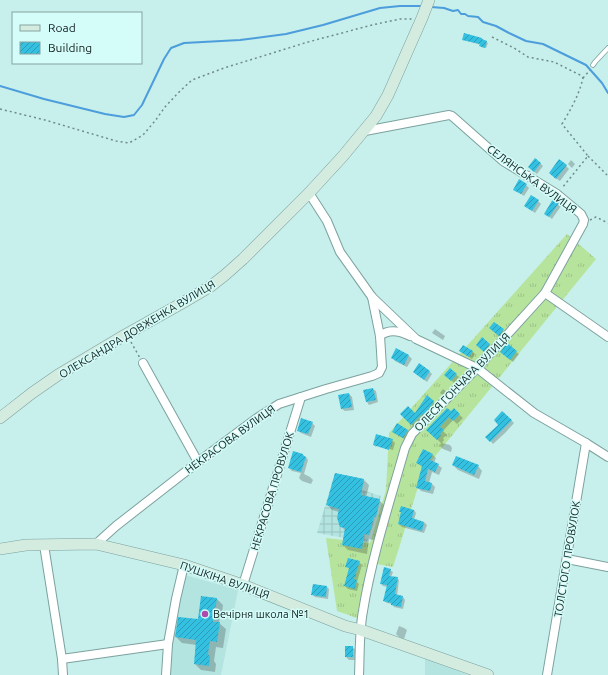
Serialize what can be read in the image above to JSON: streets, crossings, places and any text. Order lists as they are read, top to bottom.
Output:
{
  "streets": {
    "street": [
      "СЕЛЯНСЬКА ВУЛИЦЯ",
      "ОЛЕКСАНДРА ДОВЖЕНКА ВУЛИЦЯ",
      "ОЛЕСЯ ГОНЧАРА ВУЛИЦЯ",
      "НЕКРАСОВА ВУЛИЦЯ",
      "НЕКРАСОВА ПРОВУЛОК",
      "ТОЛСТОГО ПРОВУЛОК",
      "ПУШКІНА ВУЛИЦЯ"
    ]
  },
  "crossings": [
    ["СЕЛЯНСЬКА ВУЛИЦЯ", "ОЛЕКСАНДРА ДОВЖЕНКА ВУЛИЦЯ"],
    ["СЕЛЯНСЬКА ВУЛИЦЯ", "ОЛЕСЯ ГОНЧАРА ВУЛИЦЯ"],
    ["ОЛЕСЯ ГОНЧАРА ВУЛИЦЯ", "ПУШКІНА ВУЛИЦЯ"],
    ["НЕКРАСОВА ВУЛИЦЯ", "НЕКРАСОВА ПРОВУЛОК"],
    ["НЕКРАСОВА ВУЛИЦЯ", "ПУШКІНА ВУЛИЦЯ"],
    ["НЕКРАСОВА ПРОВУЛОК", "ПУШКІНА ВУЛИЦЯ"]
  ],
  "places": ["Вечірня школа №1"],
  "legend": ["Road", "Building"]
}
